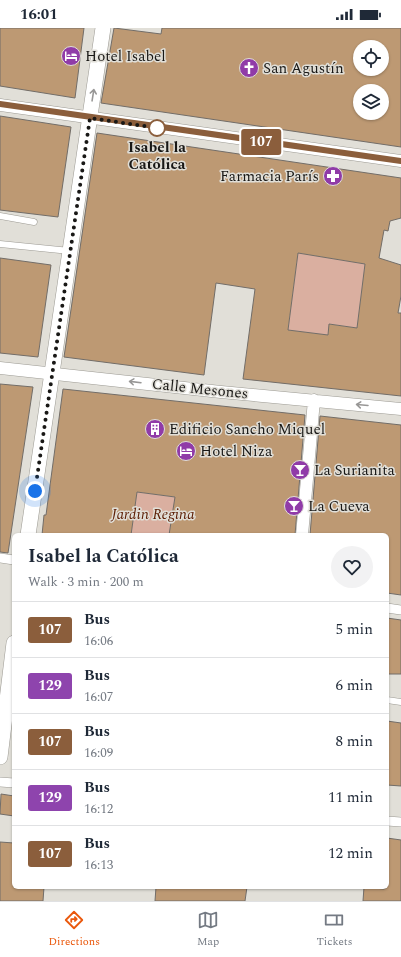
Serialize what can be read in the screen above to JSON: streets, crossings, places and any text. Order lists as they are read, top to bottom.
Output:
{
  "streets": {
    "street": ["Calle Mesones"]
  },
  "one_way": ["Calle Mesones"],
  "parks": ["Jardin Regina"],
  "places": {
    "hotel": ["Hotel Isabel", "Hotel Niza"],
    "church": ["San Agustín"],
    "other": ["Isabel la Católica"],
    "pharmacy": ["Farmacia París"],
    "building": ["Edificio Sancho Miquel"],
    "bar": ["La Surianita", "La Cueva"]
  },
  "lines": ["bus line 107"],
  "page": {
    "status": "16:01",
    "on_map": "107",
    "heading": ["Isabel la Católica", "Walk · 3 min · 200 m"],
    "list": [
      {
        "mark": "107",
        "name": "Bus",
        "note": "16:06",
        "value": "5 min"
      },
      {
        "mark": "129",
        "name": "Bus",
        "note": "16:07",
        "value": "6 min"
      },
      {
        "mark": "107",
        "name": "Bus",
        "note": "16:09",
        "value": "8 min"
      },
      {
        "mark": "129",
        "name": "Bus",
        "note": "16:12",
        "value": "11 min"
      },
      {
        "mark": "107",
        "name": "Bus",
        "note": "16:13",
        "value": "12 min"
      }
    ],
    "tabs": ["Directions", "Map", "Tickets"]
  }
}
